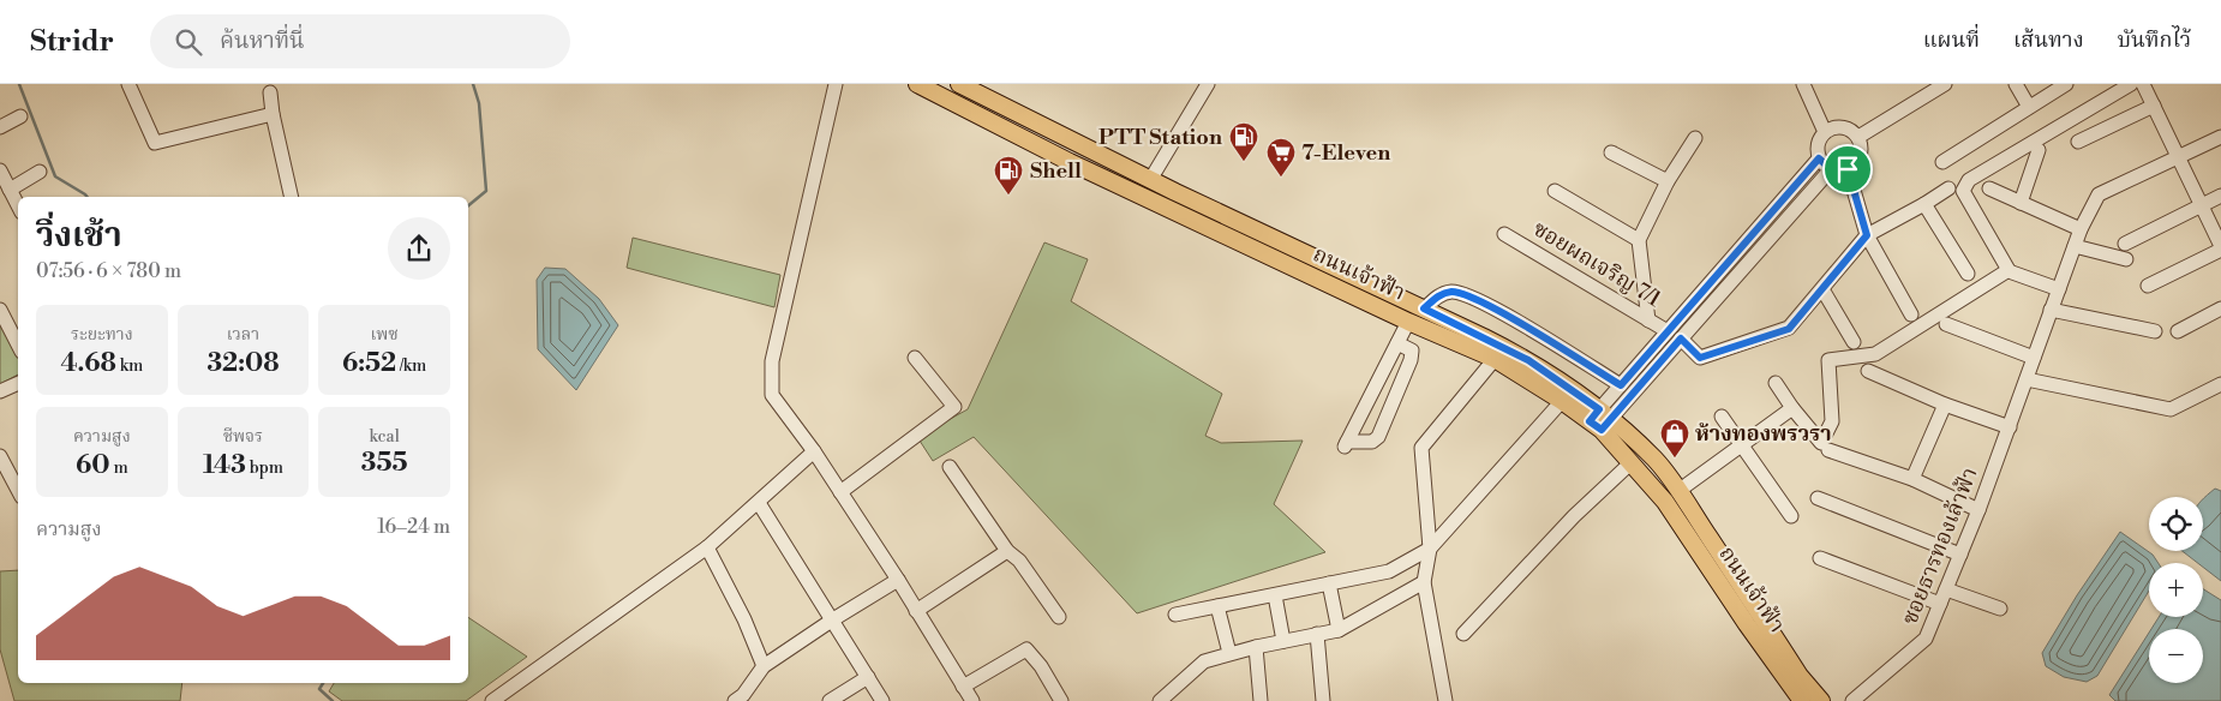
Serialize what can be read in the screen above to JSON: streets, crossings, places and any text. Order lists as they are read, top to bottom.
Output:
{
  "streets": {
    "main road": ["ถนนเจ้าฟ้า"],
    "street": ["ซอยผถเจริญ 7/1", "ซอยธารทองเล้าฟ้า"]
  },
  "places": {
    "fuel station": ["PTT Station", "Shell"],
    "supermarket": ["7-Eleven"],
    "shop": ["ห้างทองพรวรา"]
  },
  "page": {
    "header": "Stridr",
    "search": "ค้นหาที่นี่",
    "nav": ["แผนที่", "เส้นทาง", "บันทึกไว้"],
    "heading": ["วิ่งเช้า", "07:56 · 6 × 780 m"],
    "stats": [
      ["ระยะทาง", "4.68 km"],
      ["เวลา", "32:08"],
      ["เพซ", "6:52 /km"],
      ["ความสูง", "60 m"],
      ["ชีพจร", "143 bpm"],
      ["kcal", "355"]
    ],
    "map_buttons": ["+", "−"],
    "chart": ["ความสูง", "16–24 m"]
  }
}
